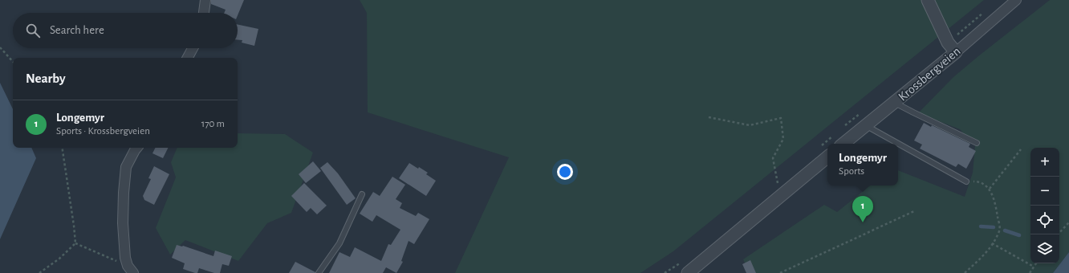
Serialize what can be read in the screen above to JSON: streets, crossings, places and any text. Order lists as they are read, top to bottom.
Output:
{
  "streets": {
    "street": ["Krossbergveien"]
  },
  "page": {
    "search": "Search here",
    "heading": "Nearby",
    "list": [
      {
        "mark": "1",
        "name": "Longemyr",
        "note": "Sports · Krossbergveien",
        "value": "170 m"
      }
    ],
    "popup": ["Longemyr", "Sports"],
    "map_buttons": ["+", "−"],
    "pins": "1"
  }
}
